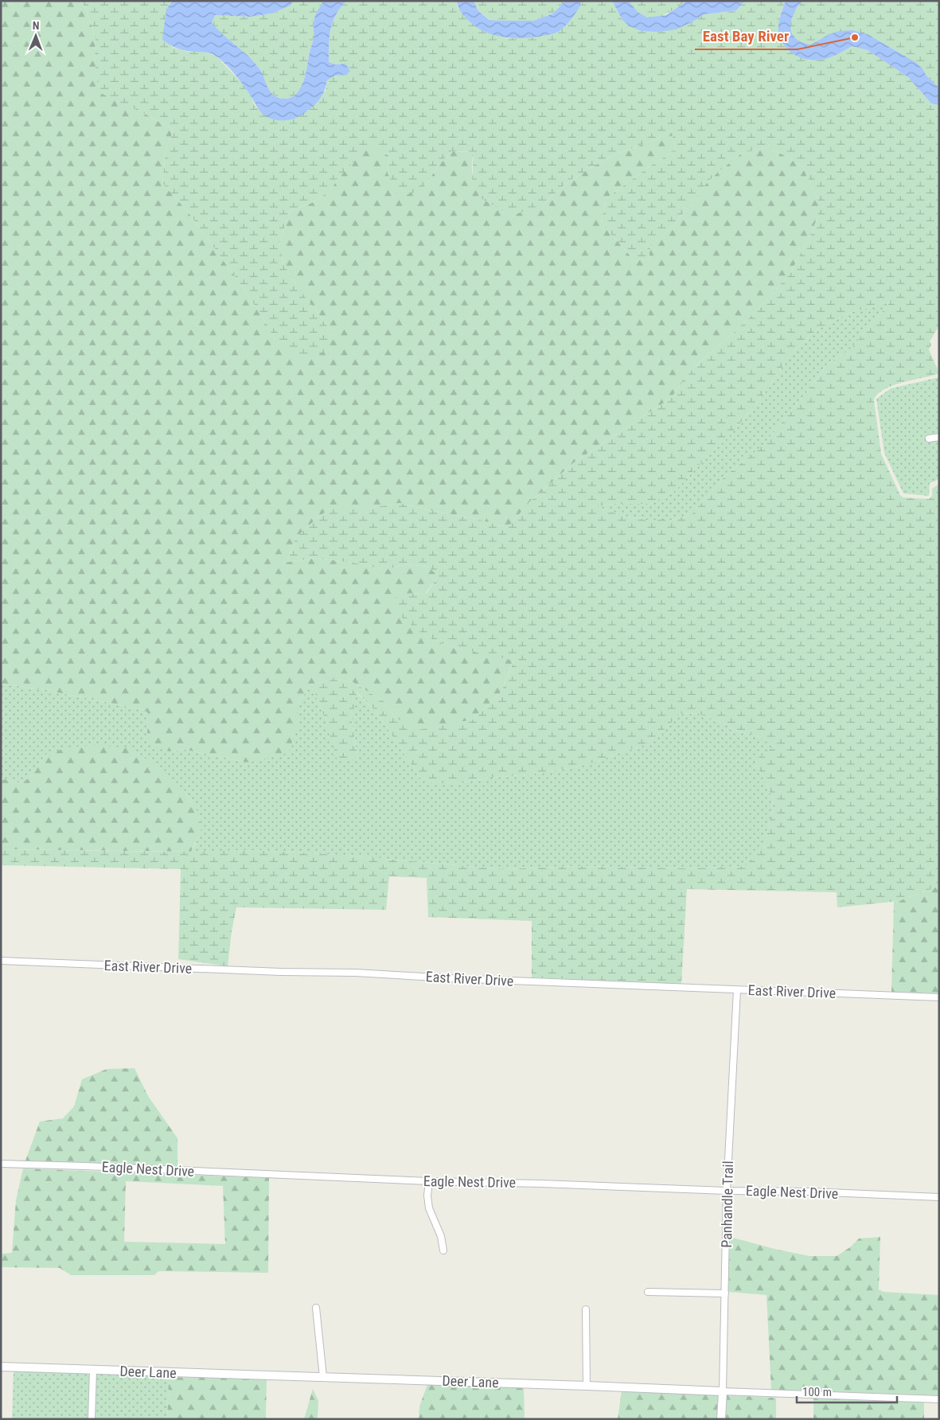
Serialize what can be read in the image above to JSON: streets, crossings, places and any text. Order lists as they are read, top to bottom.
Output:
{
  "streets": {
    "street": [
      "East River Drive",
      "Eagle Nest Drive",
      "Panhandle Trail",
      "Deer Lane"
    ]
  },
  "crossings": [
    ["East River Drive", "Panhandle Trail"],
    ["Eagle Nest Drive", "Panhandle Trail"],
    ["Panhandle Trail", "Deer Lane"]
  ],
  "places": ["East Bay River"],
  "scale_bar": "100 m",
  "north": "top"
}
